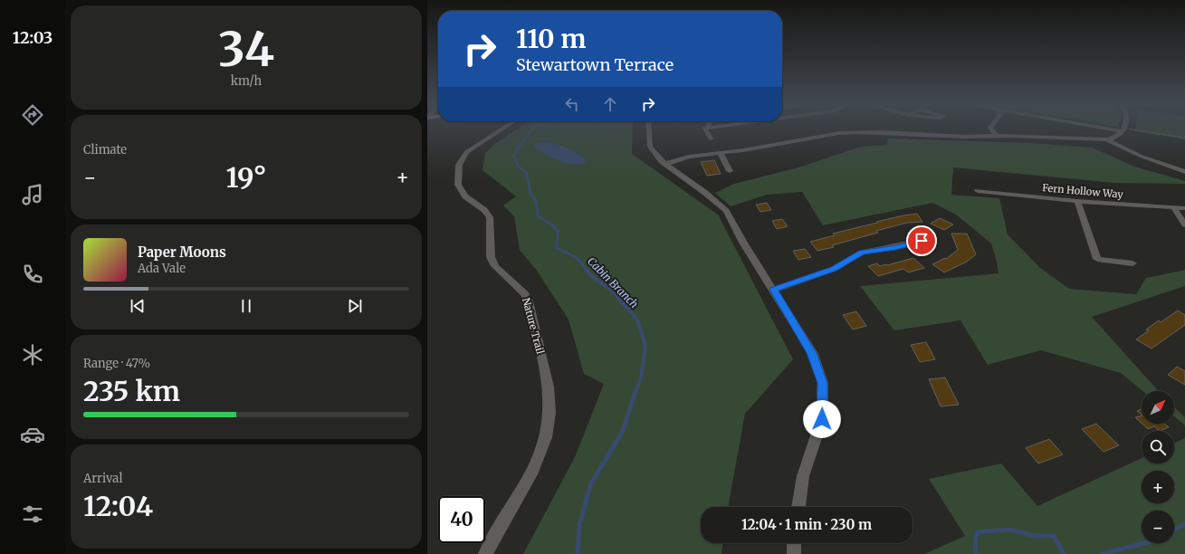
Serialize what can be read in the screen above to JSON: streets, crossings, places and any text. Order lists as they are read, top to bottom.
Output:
{
  "streets": {
    "street": ["Fern Hollow Way", "Nature Trail"]
  },
  "water": ["Cabin Branch"],
  "north": "top right",
  "page": {
    "tabs": "12:03",
    "tile": [
      ["34", "km/h"],
      "Climate",
      ["Range · 47%", "235 km"],
      ["Arrival", "12:04"]
    ],
    "turn": ["110 m", "Stewartown Terrace"],
    "heat": ["−", "19°", "+"],
    "song": ["Paper Moons", "Ada Vale"],
    "map_buttons": ["+", "−"],
    "limit": "40",
    "trip": "12:04 · 1 min · 230 m"
  }
}
